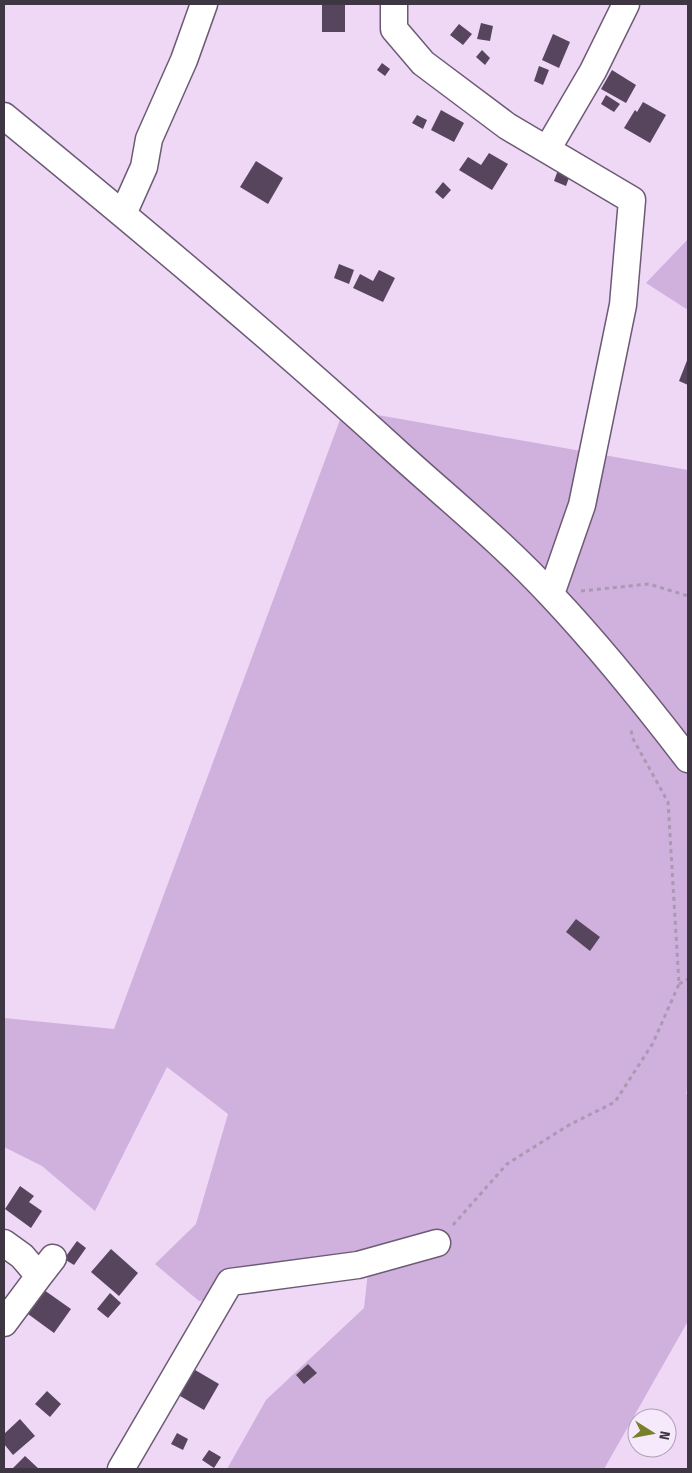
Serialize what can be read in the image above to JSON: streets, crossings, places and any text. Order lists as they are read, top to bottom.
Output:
{
  "north": "right"
}
